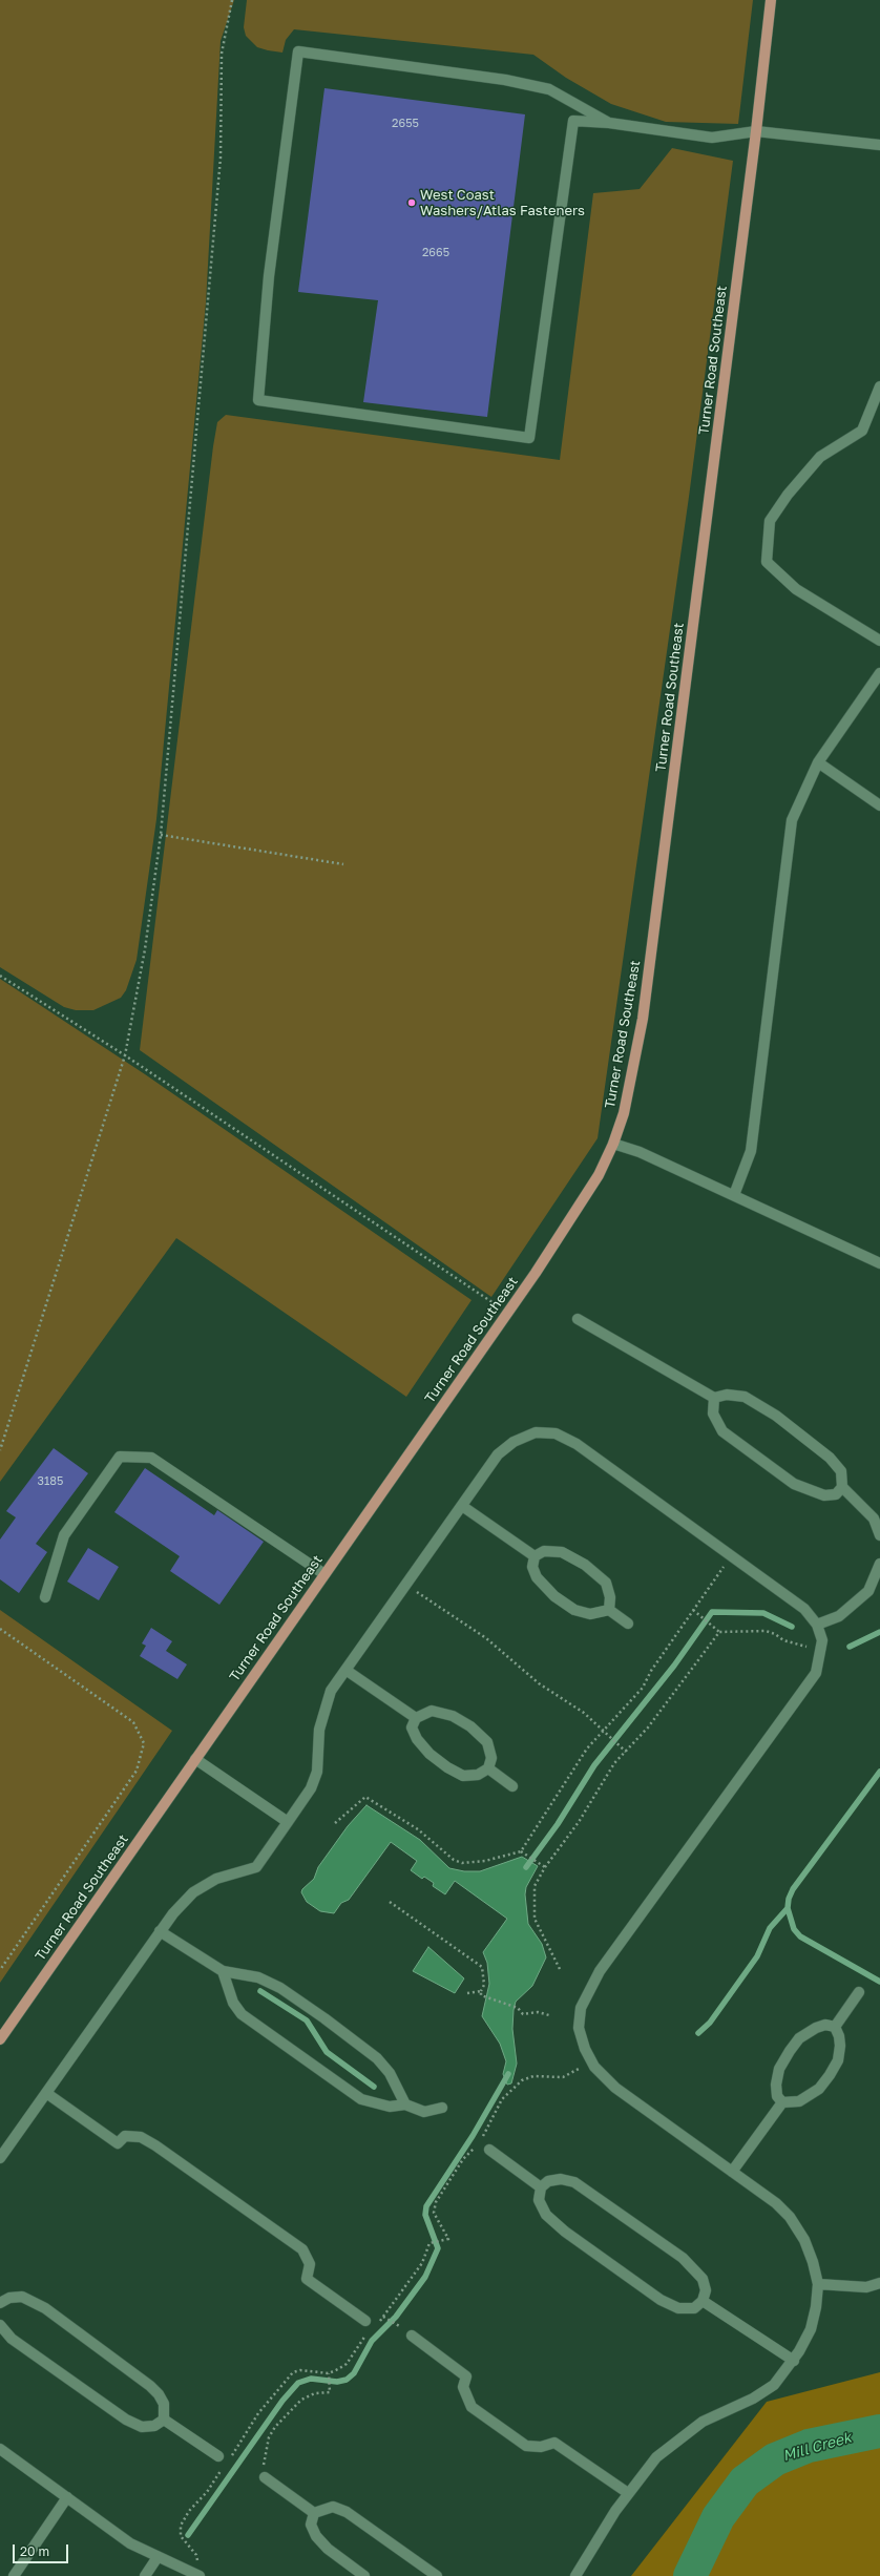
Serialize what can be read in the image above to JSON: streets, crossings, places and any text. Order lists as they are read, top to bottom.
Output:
{
  "streets": {
    "main road": ["Turner Road Southeast"]
  },
  "water": ["Mill Creek"],
  "places": ["West Coast Washers/Atlas Fasteners"],
  "house_numbers": ["2655", "2665", "3185"],
  "scale_bar": "20 m"
}
